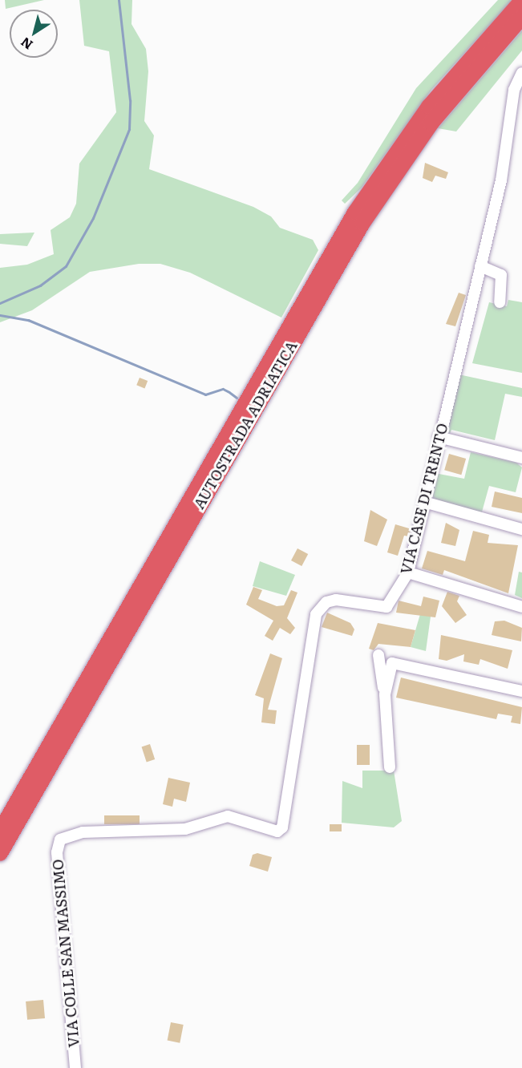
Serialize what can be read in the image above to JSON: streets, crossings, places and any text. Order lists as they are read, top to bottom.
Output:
{
  "streets": {
    "highway": ["AUTOSTRADA ADRIATICA"],
    "street": ["VIA CASE DI TRENTO", "VIA COLLE SAN MASSIMO"]
  },
  "crossings": [
    ["VIA CASE DI TRENTO", "VIA COLLE SAN MASSIMO"]
  ],
  "north": "bottom left"
}
